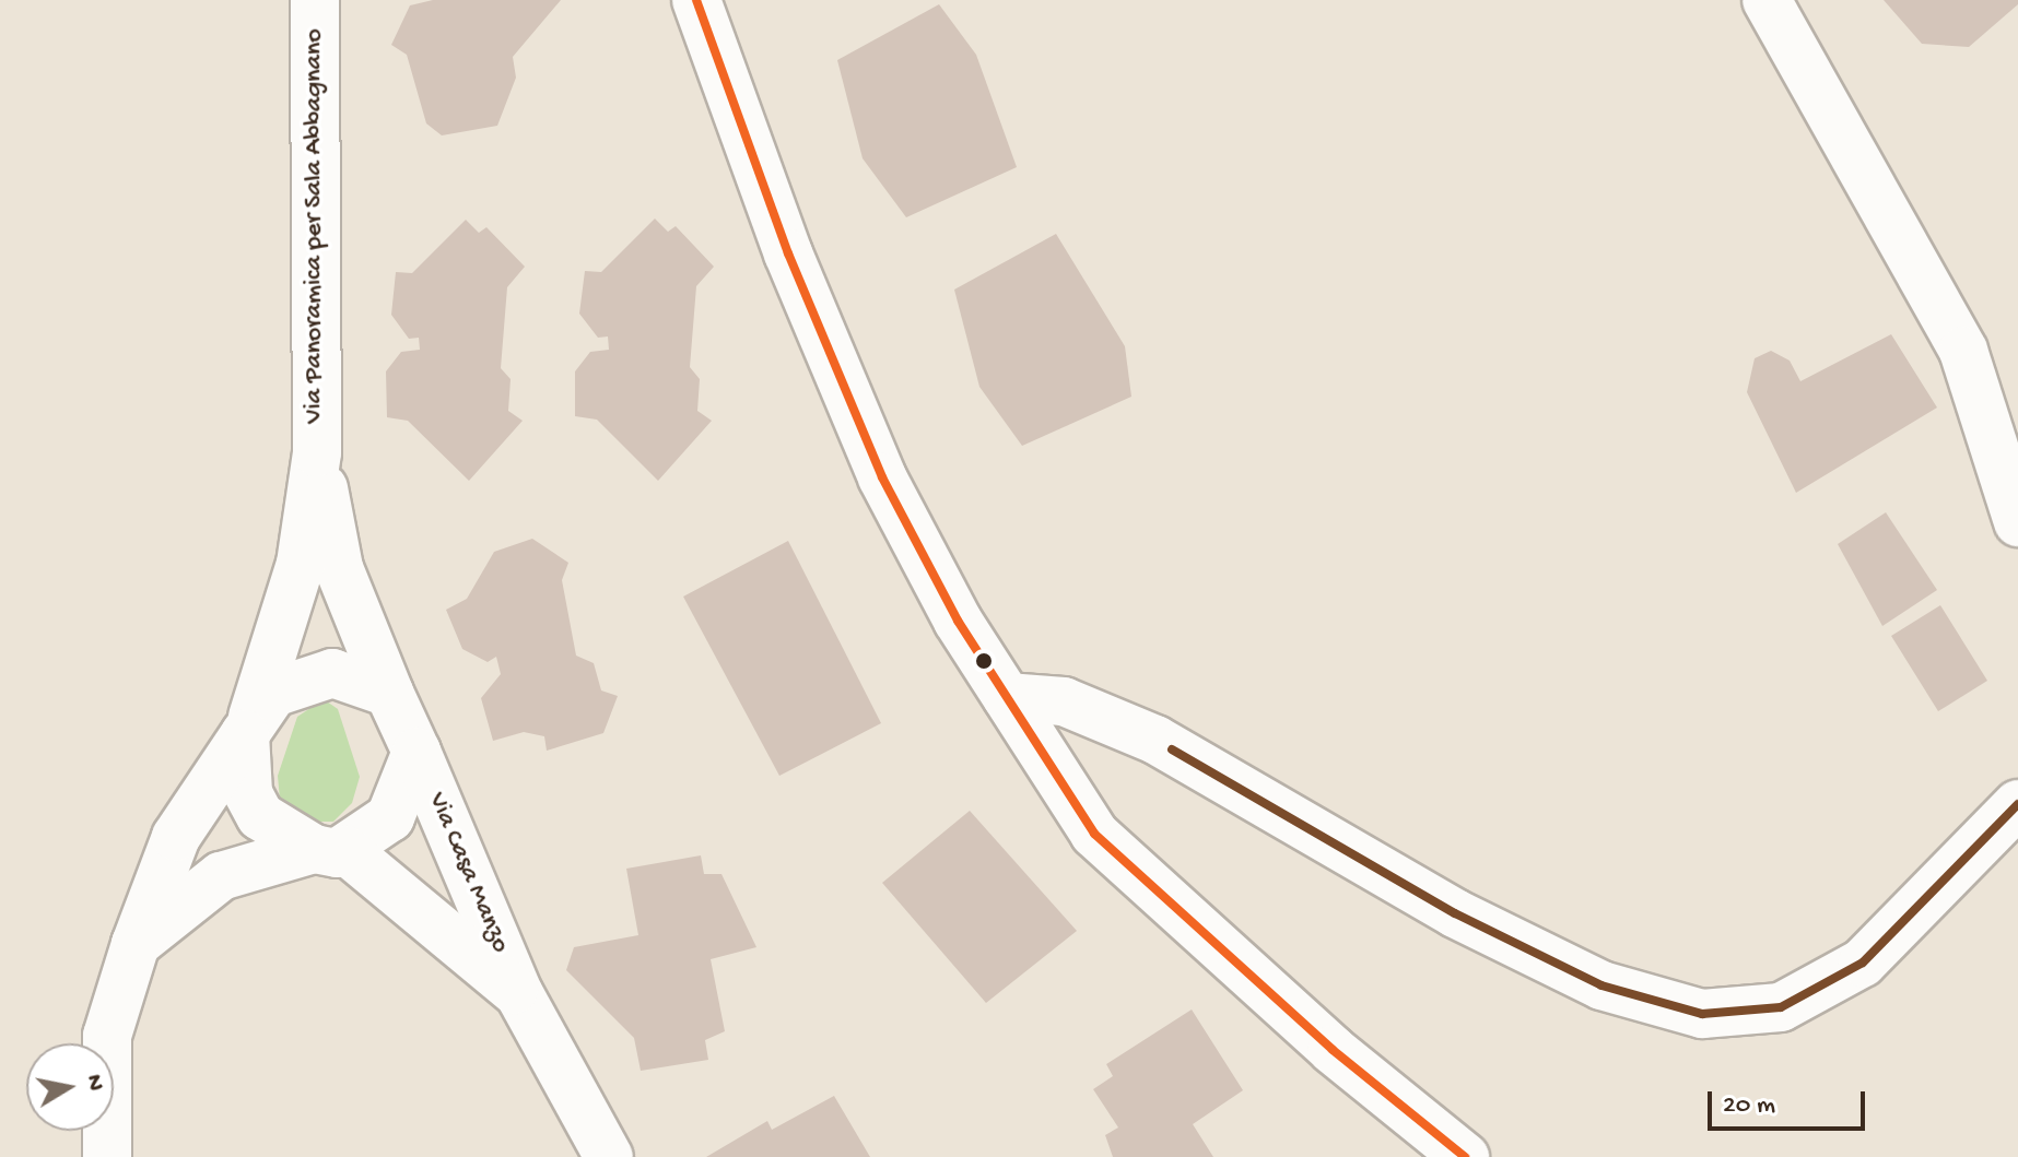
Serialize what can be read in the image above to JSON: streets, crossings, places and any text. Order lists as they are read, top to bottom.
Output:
{
  "streets": {
    "street": ["Via Panoramica per Sala Abbagnano", "Via Casa Manzo"]
  },
  "crossings": [
    ["Via Panoramica per Sala Abbagnano", "Via Casa Manzo"]
  ],
  "scale_bar": "20 m",
  "north": "right"
}
